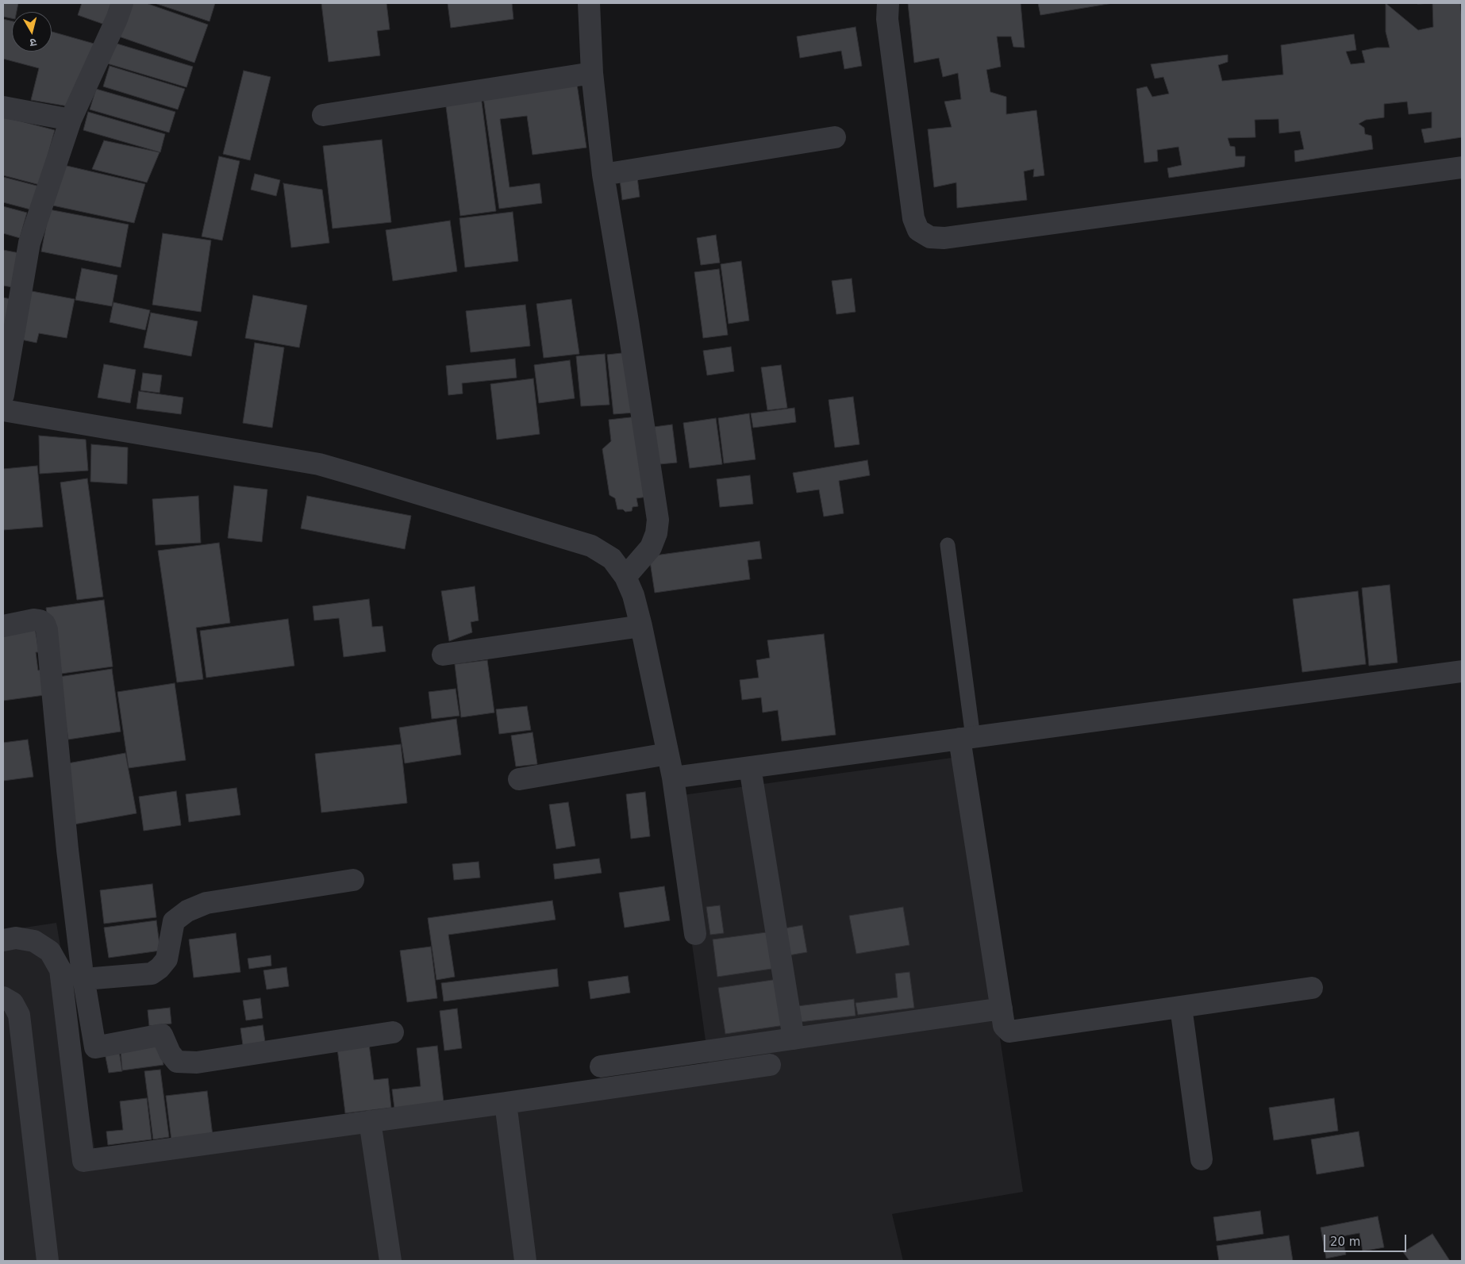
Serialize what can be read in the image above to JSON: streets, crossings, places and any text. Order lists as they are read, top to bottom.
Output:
{
  "scale_bar": "20 m",
  "north": "bottom"
}
